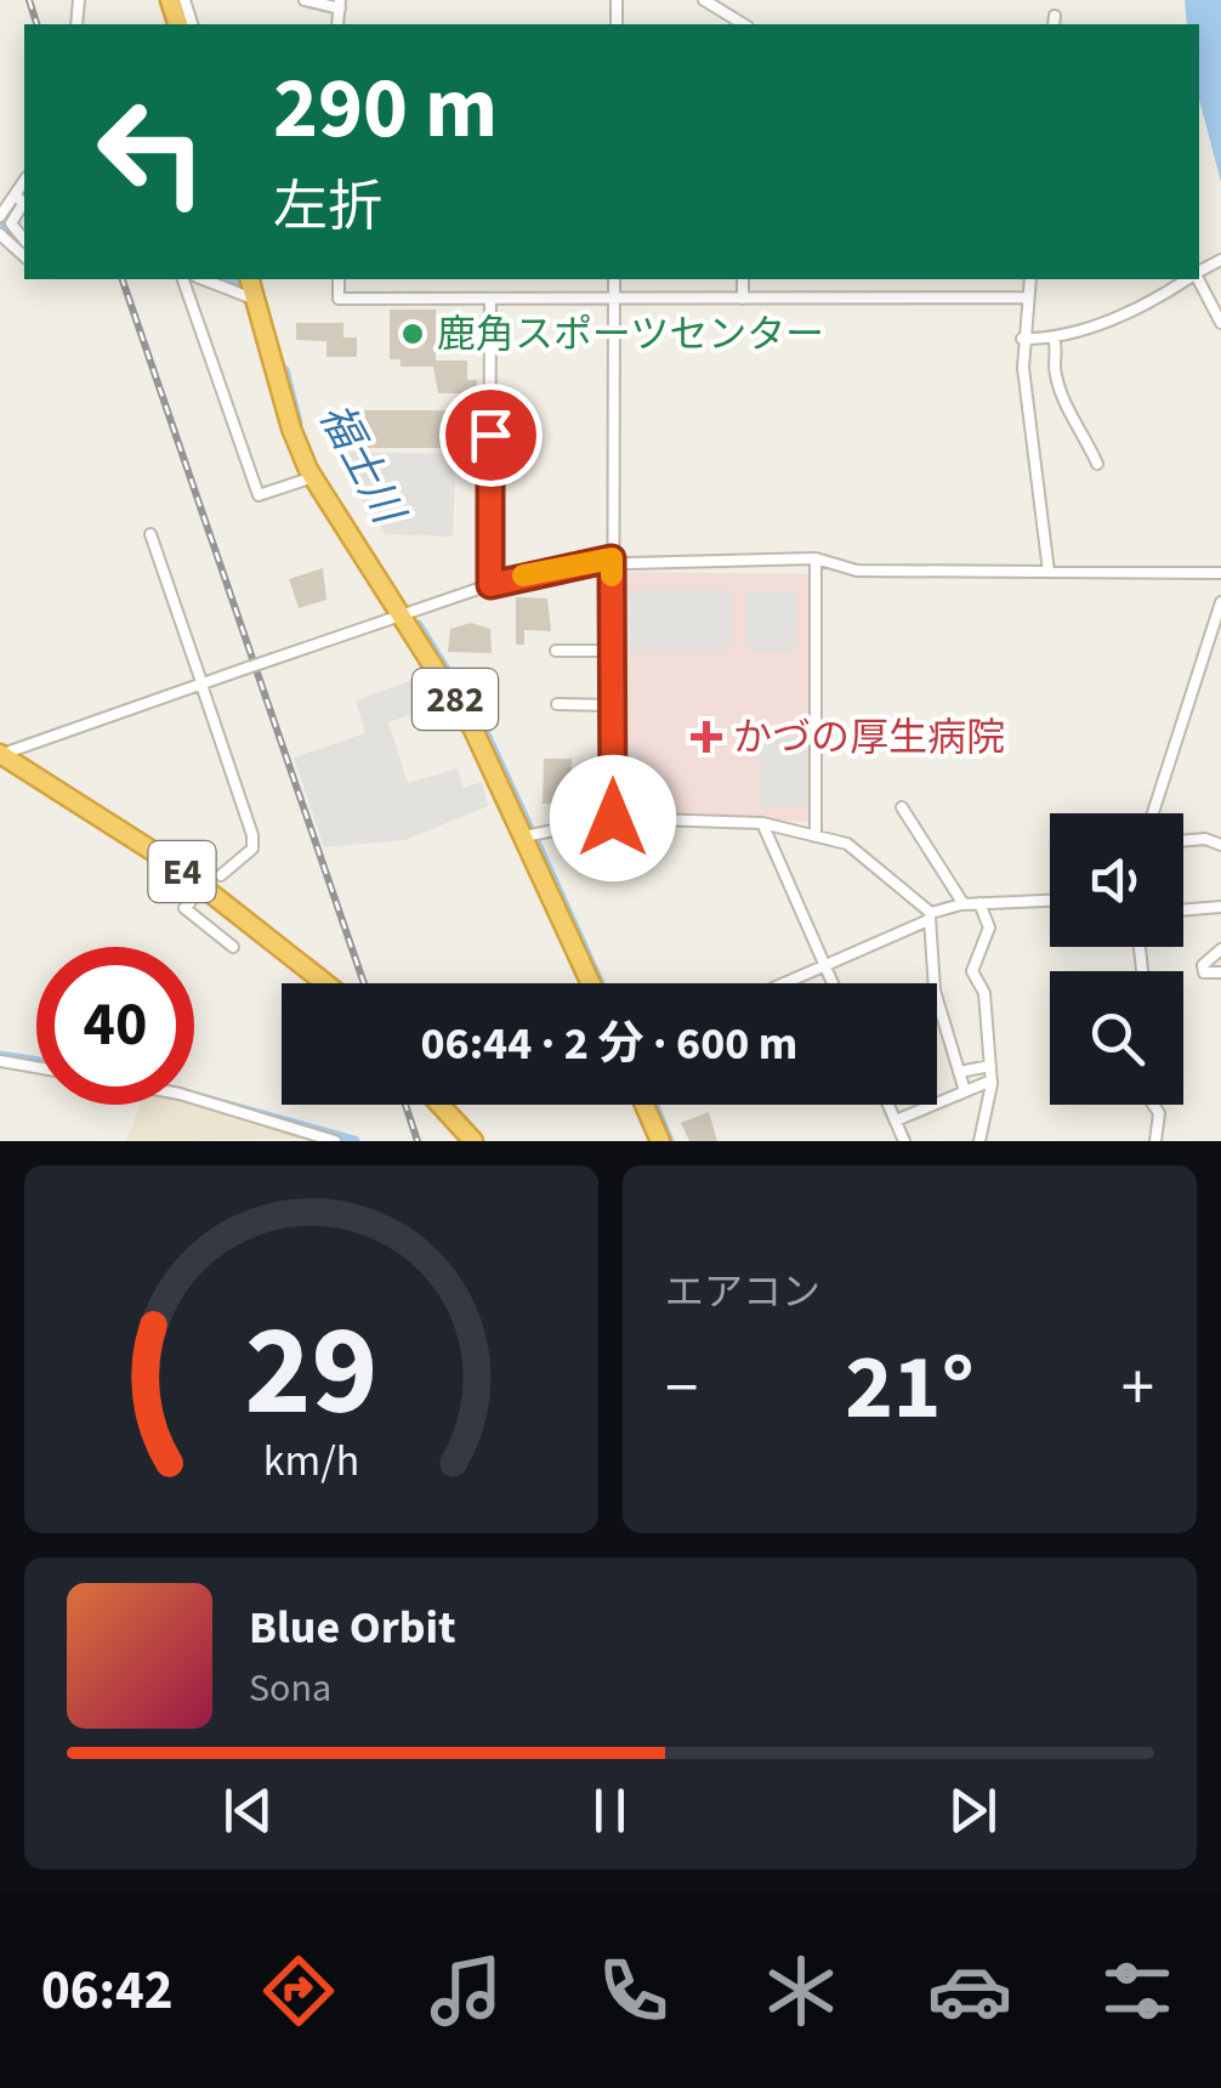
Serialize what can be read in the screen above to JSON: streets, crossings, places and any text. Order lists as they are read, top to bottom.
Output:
{
  "streets": {
    "highway": ["282", "E4"]
  },
  "water": ["福士川"],
  "places": {
    "other": ["鹿角スポーツセンター"],
    "health": ["かづの厚生病院"]
  },
  "page": {
    "turn": ["290 m", "左折"],
    "limit": "40",
    "trip": "06:44 · 2 分 · 600 m",
    "tile": "エアコン",
    "heat": ["−", "21°", "+"],
    "song": ["Blue Orbit", "Sona"],
    "tabs": "06:42",
    "gauge": ["29", "km/h"]
  }
}
